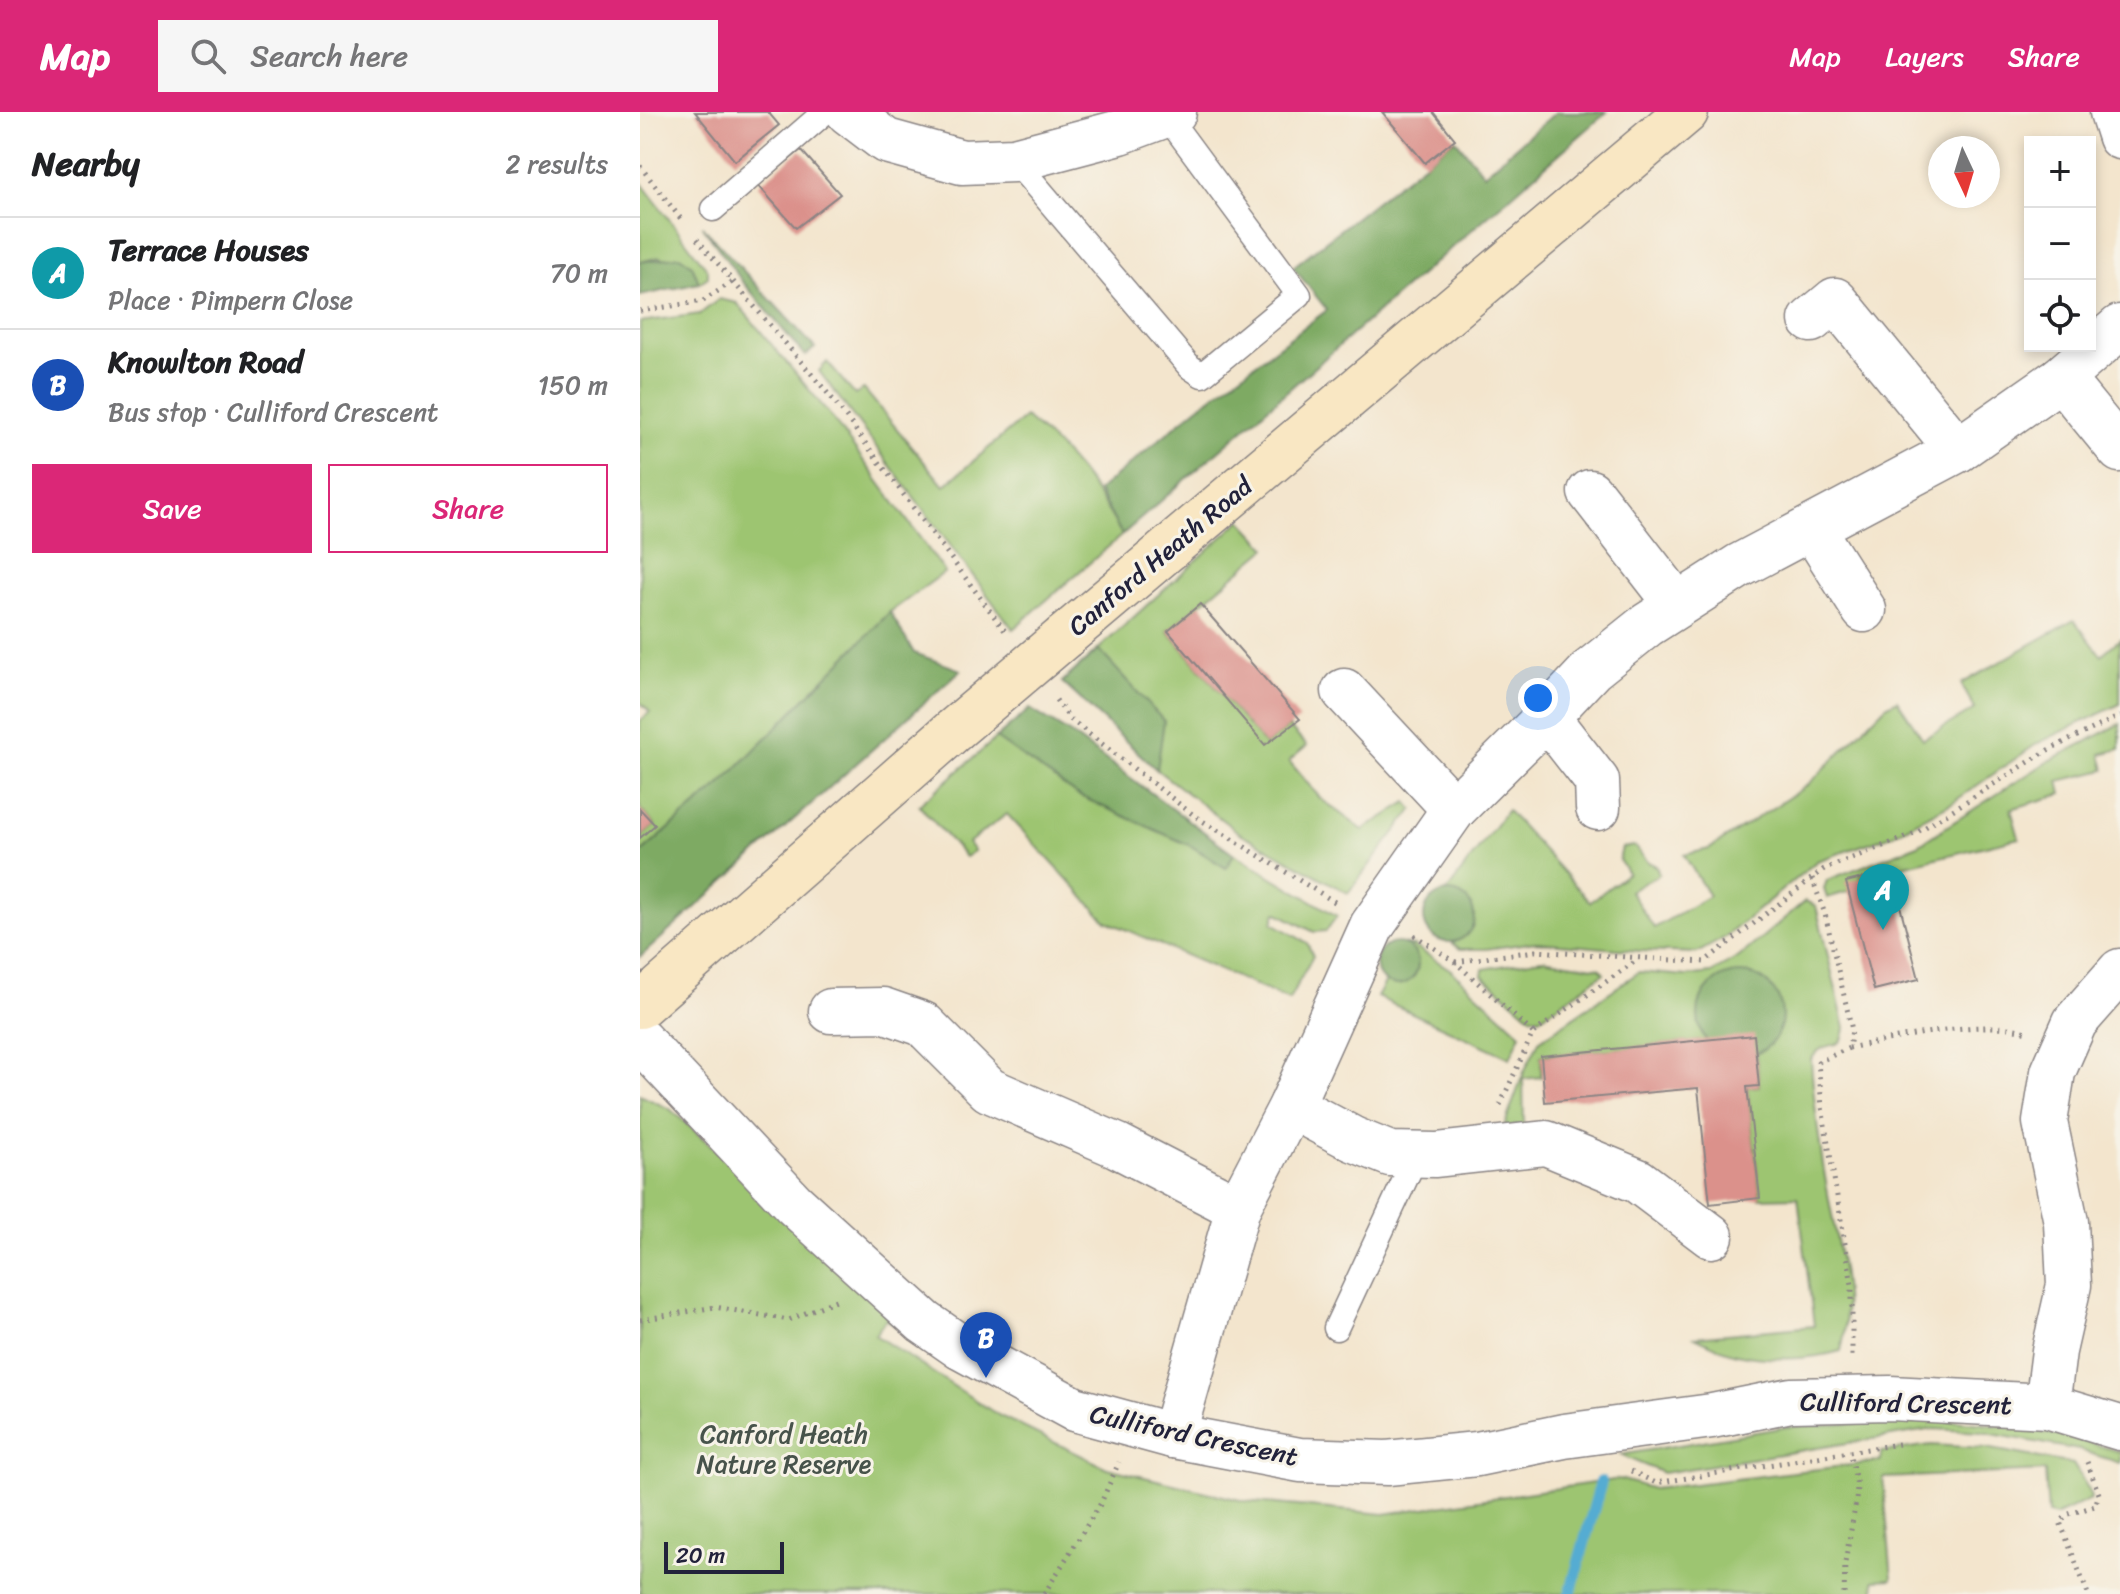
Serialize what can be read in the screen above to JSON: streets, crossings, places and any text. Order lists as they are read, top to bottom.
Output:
{
  "streets": {
    "main road": ["Canford Heath Road"],
    "street": ["Culliford Crescent"]
  },
  "parks": ["Canford Heath Nature Reserve"],
  "scale_bar": "20 m",
  "north": "bottom",
  "page": {
    "header": "Map",
    "search": "Search here",
    "nav": ["Map", "Layers", "Share"],
    "heading": ["Nearby", "2 results"],
    "map_buttons": ["+", "−"],
    "list": [
      {
        "mark": "A",
        "name": "Terrace Houses",
        "note": "Place · Pimpern Close",
        "value": "70 m"
      },
      {
        "mark": "B",
        "name": "Knowlton Road",
        "note": "Bus stop · Culliford Crescent",
        "value": "150 m"
      }
    ],
    "buttons": ["Save", "Share"],
    "pins": ["A", "B"],
    "scale": "20 m"
  }
}
